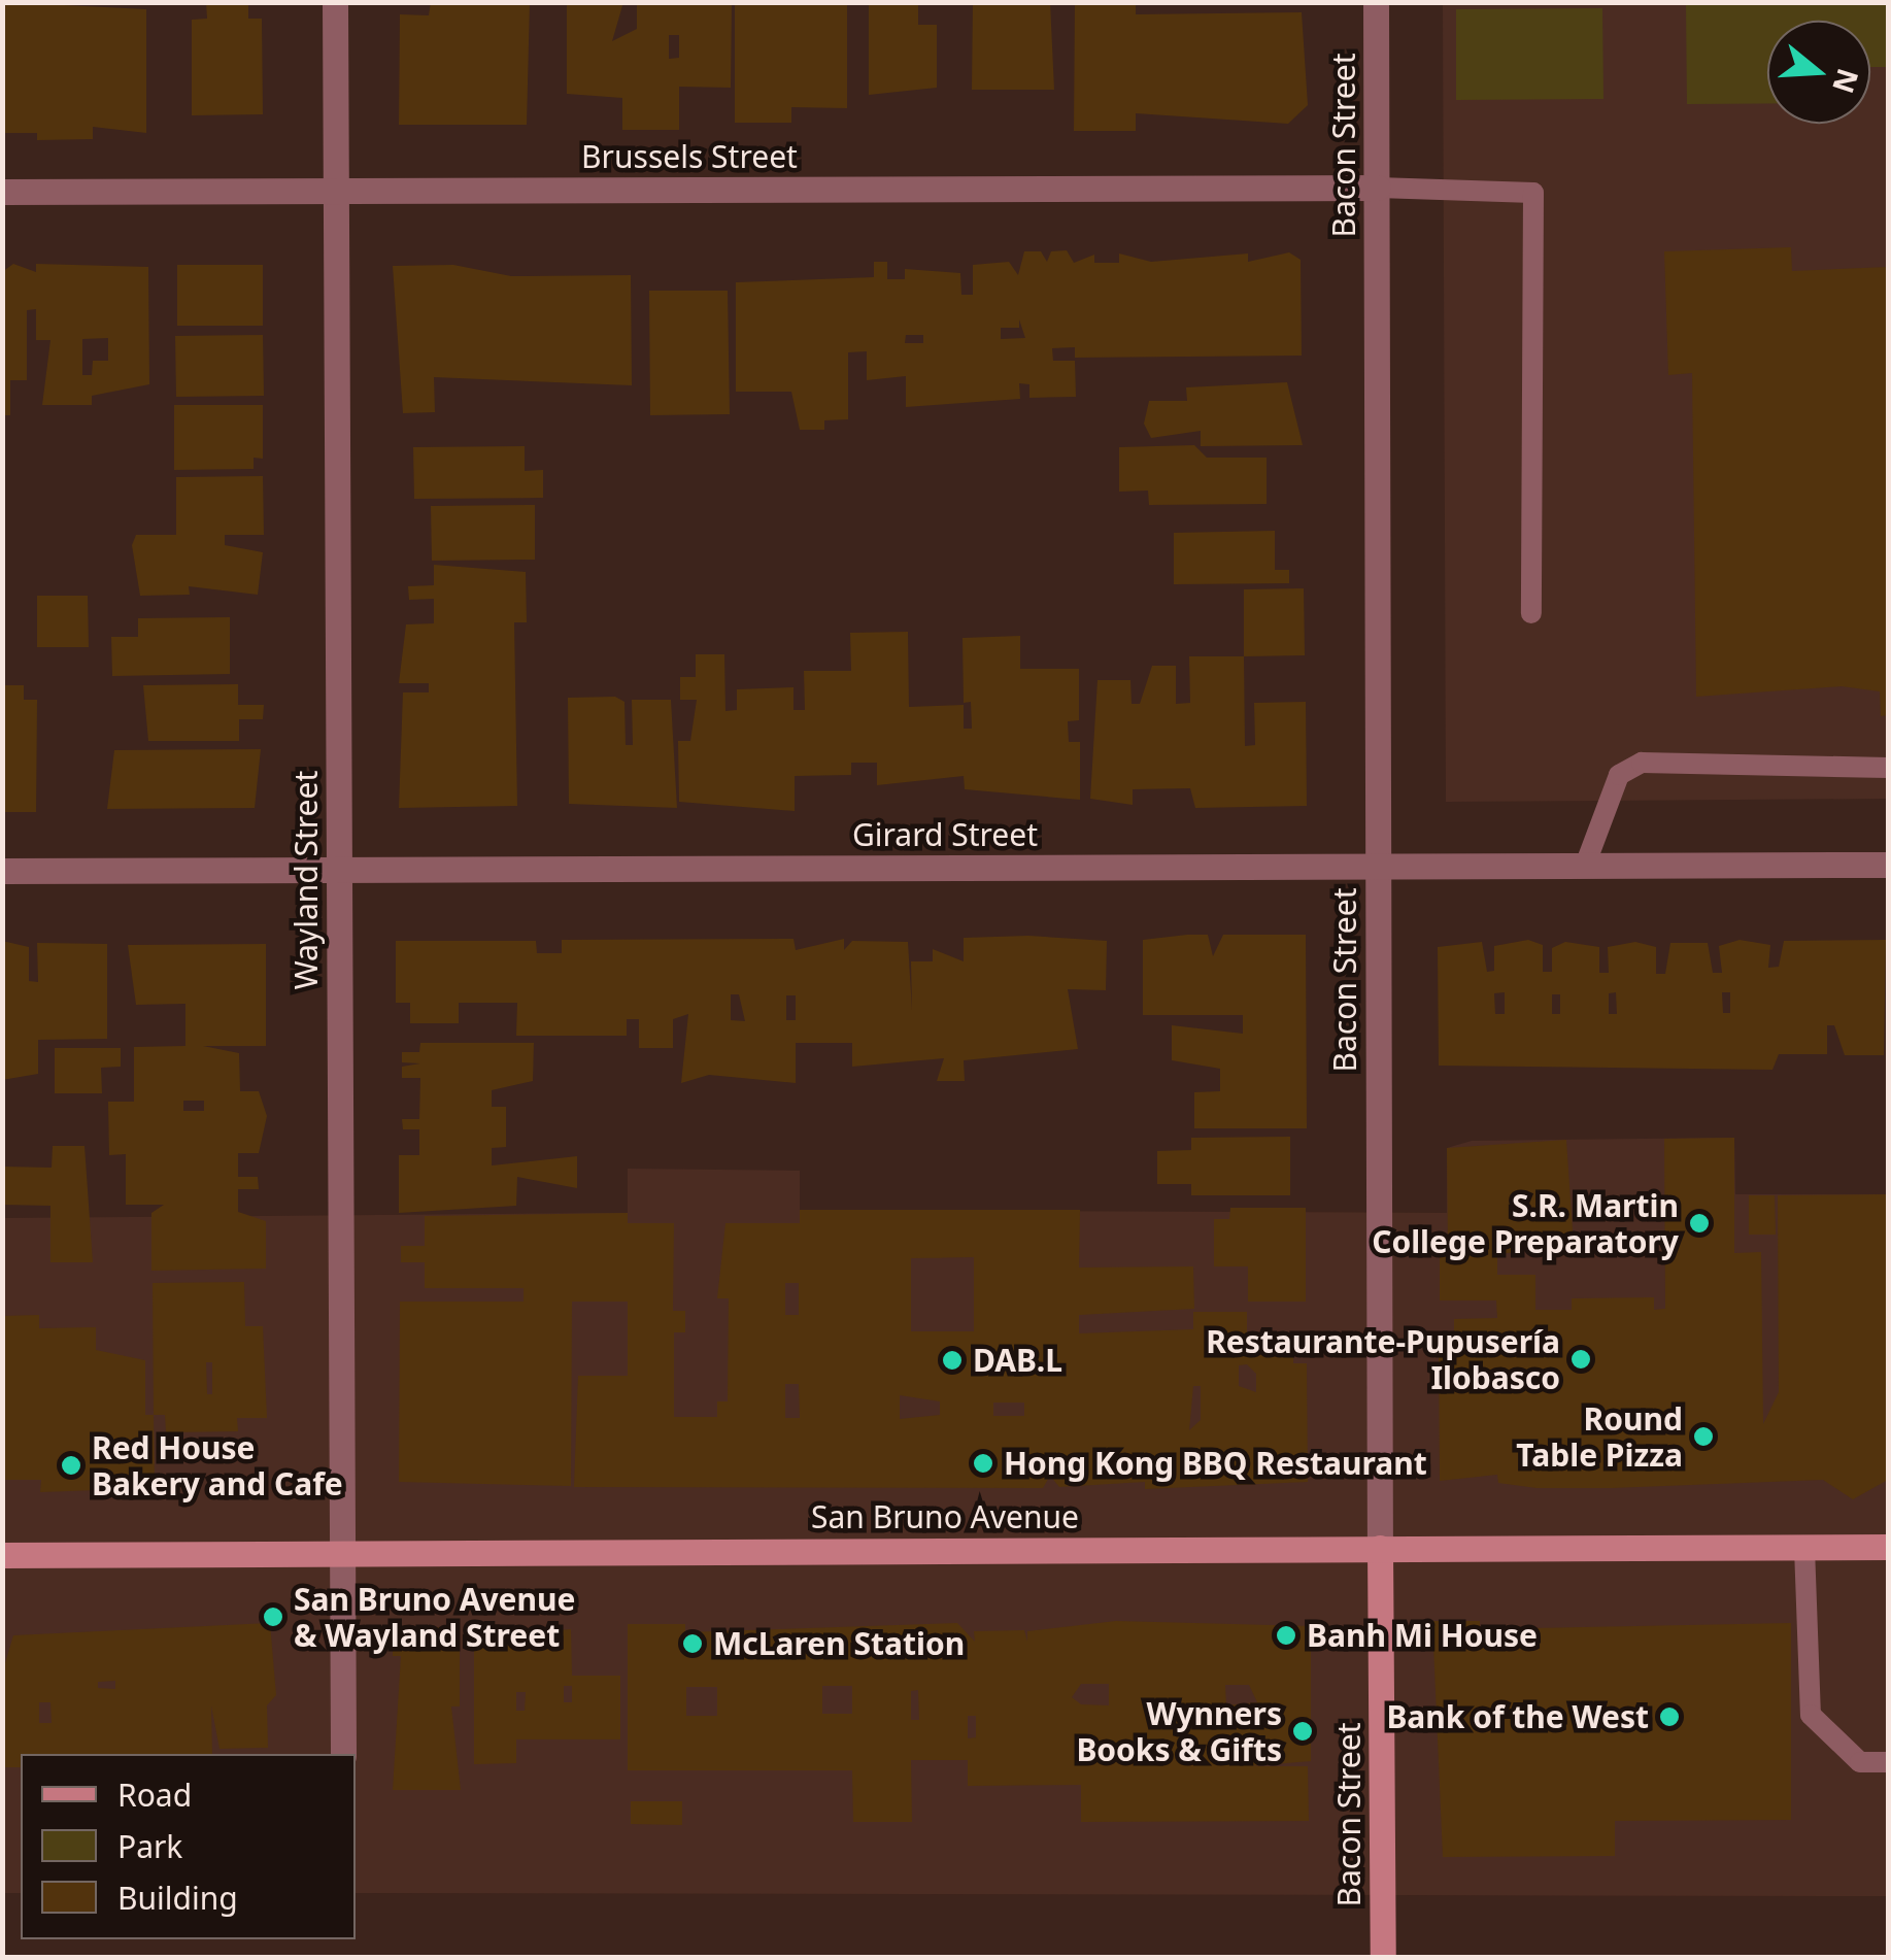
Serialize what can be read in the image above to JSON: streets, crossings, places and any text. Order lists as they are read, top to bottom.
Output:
{
  "streets": {
    "main road": ["Bacon Street", "San Bruno Avenue"],
    "street": ["Brussels Street", "Girard Street", "Wayland Street"]
  },
  "crossings": [
    ["Bacon Street", "Brussels Street"],
    ["Bacon Street", "Girard Street"],
    ["Bacon Street", "San Bruno Avenue"],
    ["Brussels Street", "Wayland Street"],
    ["Girard Street", "Wayland Street"],
    ["Wayland Street", "San Bruno Avenue"]
  ],
  "places": [
    "S.R. Martin College Preparatory",
    "Restaurante-Pupusería Ilobasco",
    "DAB.L",
    "Round Table Pizza",
    "Hong Kong BBQ Restaurant",
    "Red House Bakery and Cafe",
    "San Bruno Avenue & Wayland Street",
    "Banh Mi House",
    "McLaren Station",
    "Bank of the West",
    "Wynners Books & Gifts"
  ],
  "legend": ["Road", "Park", "Building"],
  "north": "right"
}
